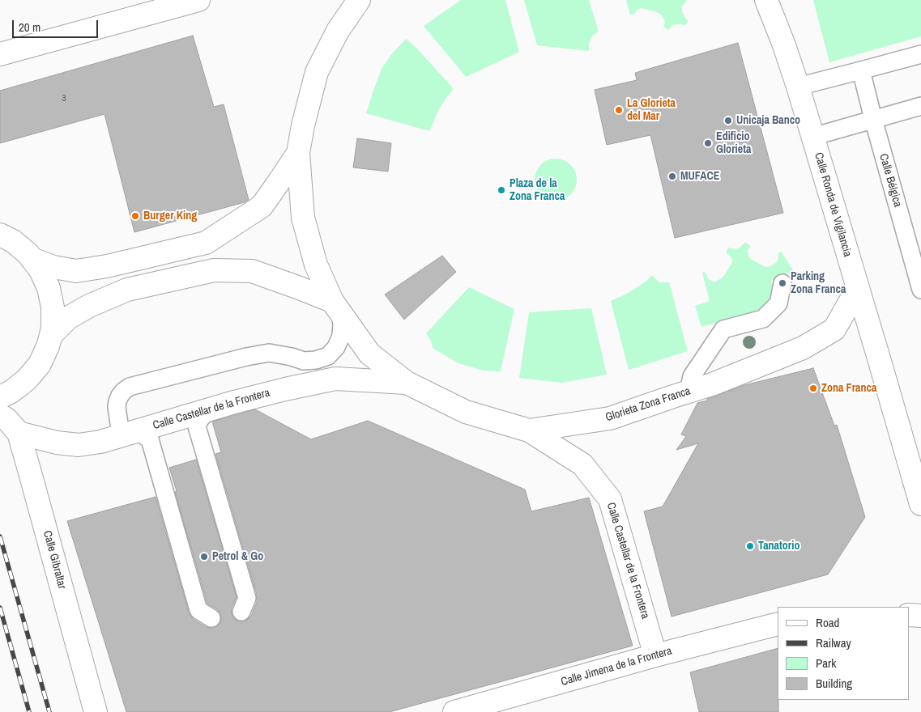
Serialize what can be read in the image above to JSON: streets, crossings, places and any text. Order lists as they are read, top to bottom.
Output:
{
  "streets": {
    "street": [
      "Calle Ronda de Vigilancia",
      "Glorieta Zona Franca",
      "Calle Castellar de la Frontera",
      "Calle Gibraltar",
      "Calle Jimena de la Frontera"
    ],
    "lane": ["Calle Bélgica"]
  },
  "crossings": [
    ["Calle Ronda de Vigilancia", "Glorieta Zona Franca"],
    ["Glorieta Zona Franca", "Calle Castellar de la Frontera"],
    ["Calle Castellar de la Frontera", "Calle Gibraltar"],
    ["Calle Castellar de la Frontera", "Calle Jimena de la Frontera"]
  ],
  "places": [
    "La Glorieta del Mar",
    "Unicaja Banco",
    "Edificio Glorieta",
    "MUFACE",
    "Plaza de la Zona Franca",
    "Burger King",
    "Parking Zona Franca",
    "Zona Franca",
    "Tanatorio",
    "Petrol & Go"
  ],
  "house_numbers": ["3"],
  "legend": [
    "Road",
    "Railway",
    "Park",
    "Building"
  ],
  "scale_bar": "20 m"
}
